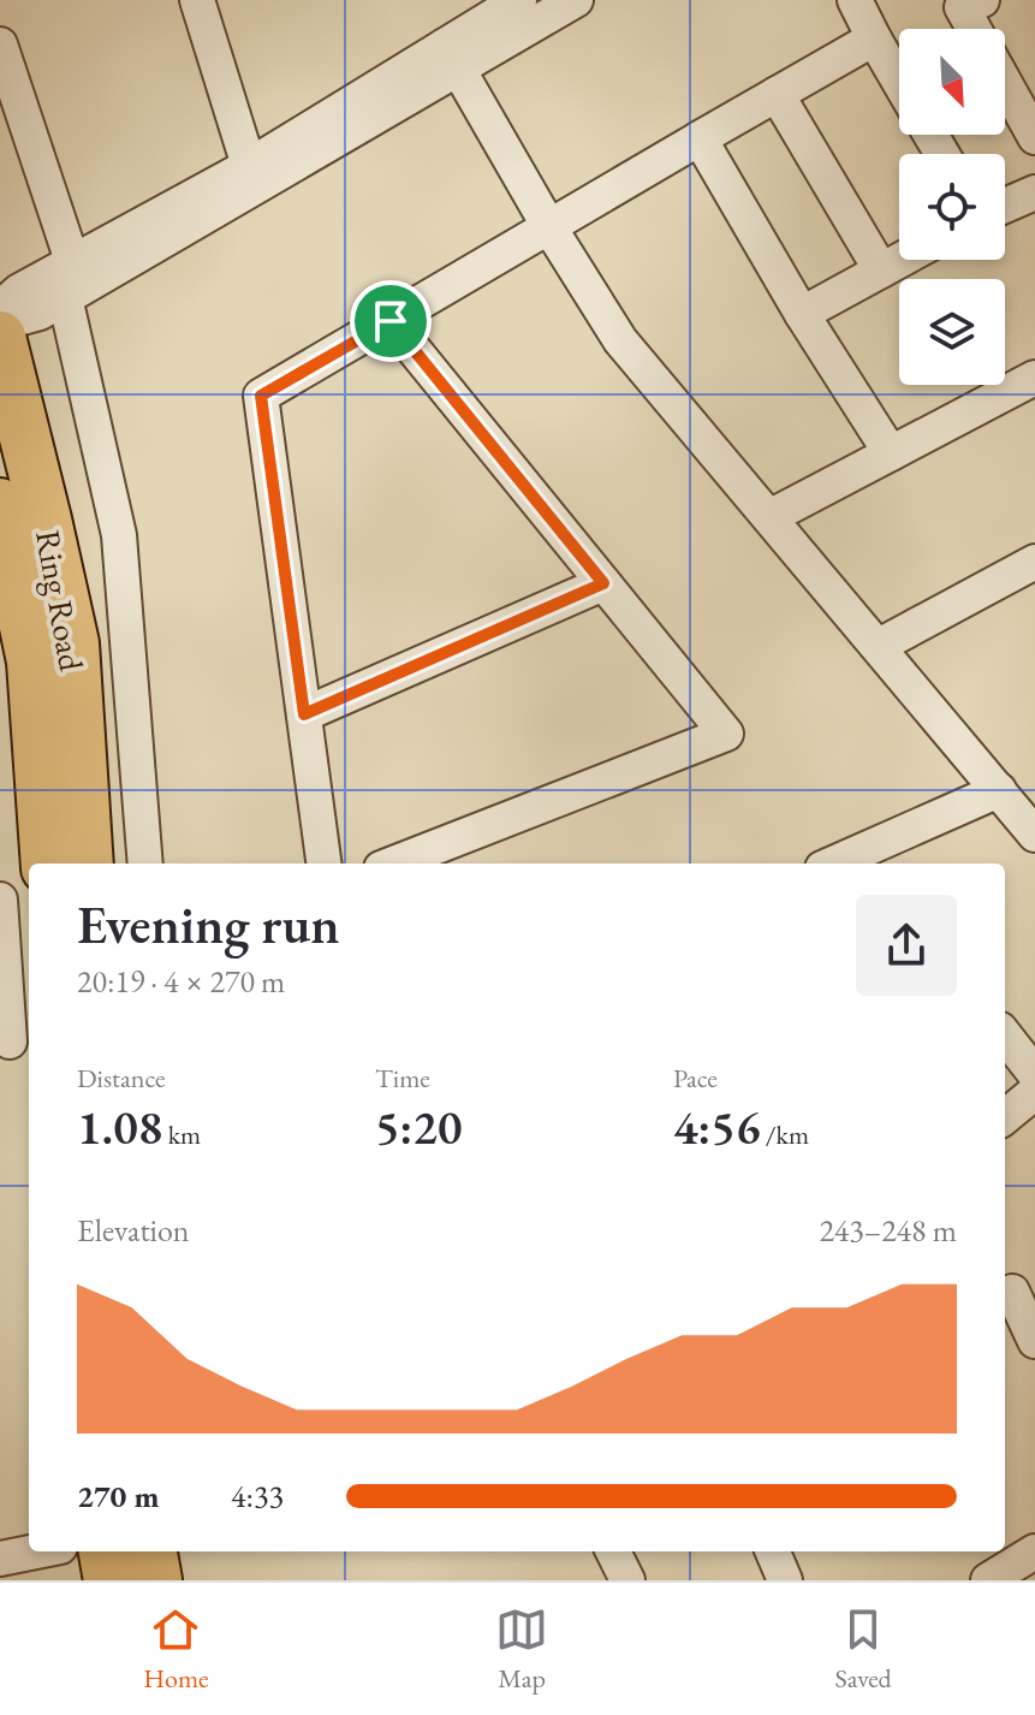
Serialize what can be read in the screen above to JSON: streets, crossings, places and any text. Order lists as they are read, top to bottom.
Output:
{
  "streets": {
    "highway": ["Ring Road"]
  },
  "north": "bottom right",
  "page": {
    "heading": ["Evening run", "20:19 · 4 × 270 m"],
    "stats": [
      ["Distance", "1.08 km"],
      ["Time", "5:20"],
      ["Pace", "4:56 /km"]
    ],
    "chart": ["Elevation", "243–248 m"],
    "list": [
      {
        "name": "270 m",
        "note": "4:33"
      }
    ],
    "tabs": ["Home", "Map", "Saved"]
  }
}
